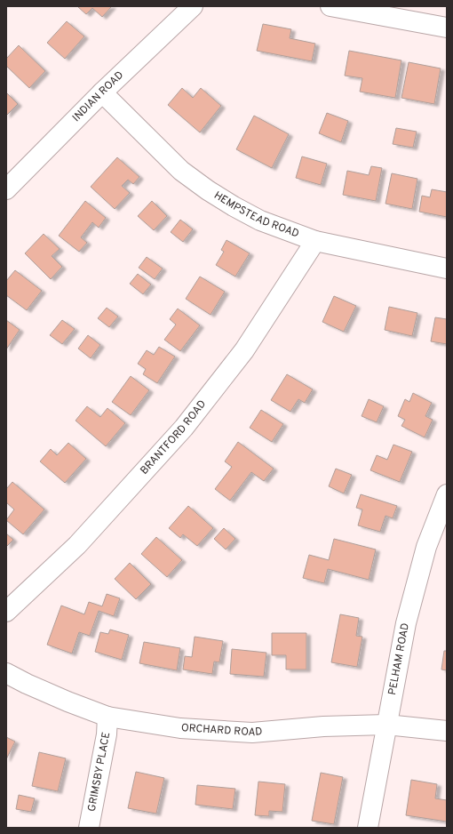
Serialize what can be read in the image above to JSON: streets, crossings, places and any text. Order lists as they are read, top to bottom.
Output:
{
  "streets": {
    "street": [
      "INDIAN ROAD",
      "HEMPSTEAD ROAD",
      "BRANTFORD ROAD",
      "PELHAM ROAD",
      "ORCHARD ROAD",
      "GRIMSBY PLACE"
    ]
  },
  "crossings": [
    ["INDIAN ROAD", "HEMPSTEAD ROAD"],
    ["HEMPSTEAD ROAD", "BRANTFORD ROAD"],
    ["PELHAM ROAD", "ORCHARD ROAD"],
    ["ORCHARD ROAD", "GRIMSBY PLACE"]
  ]
}
